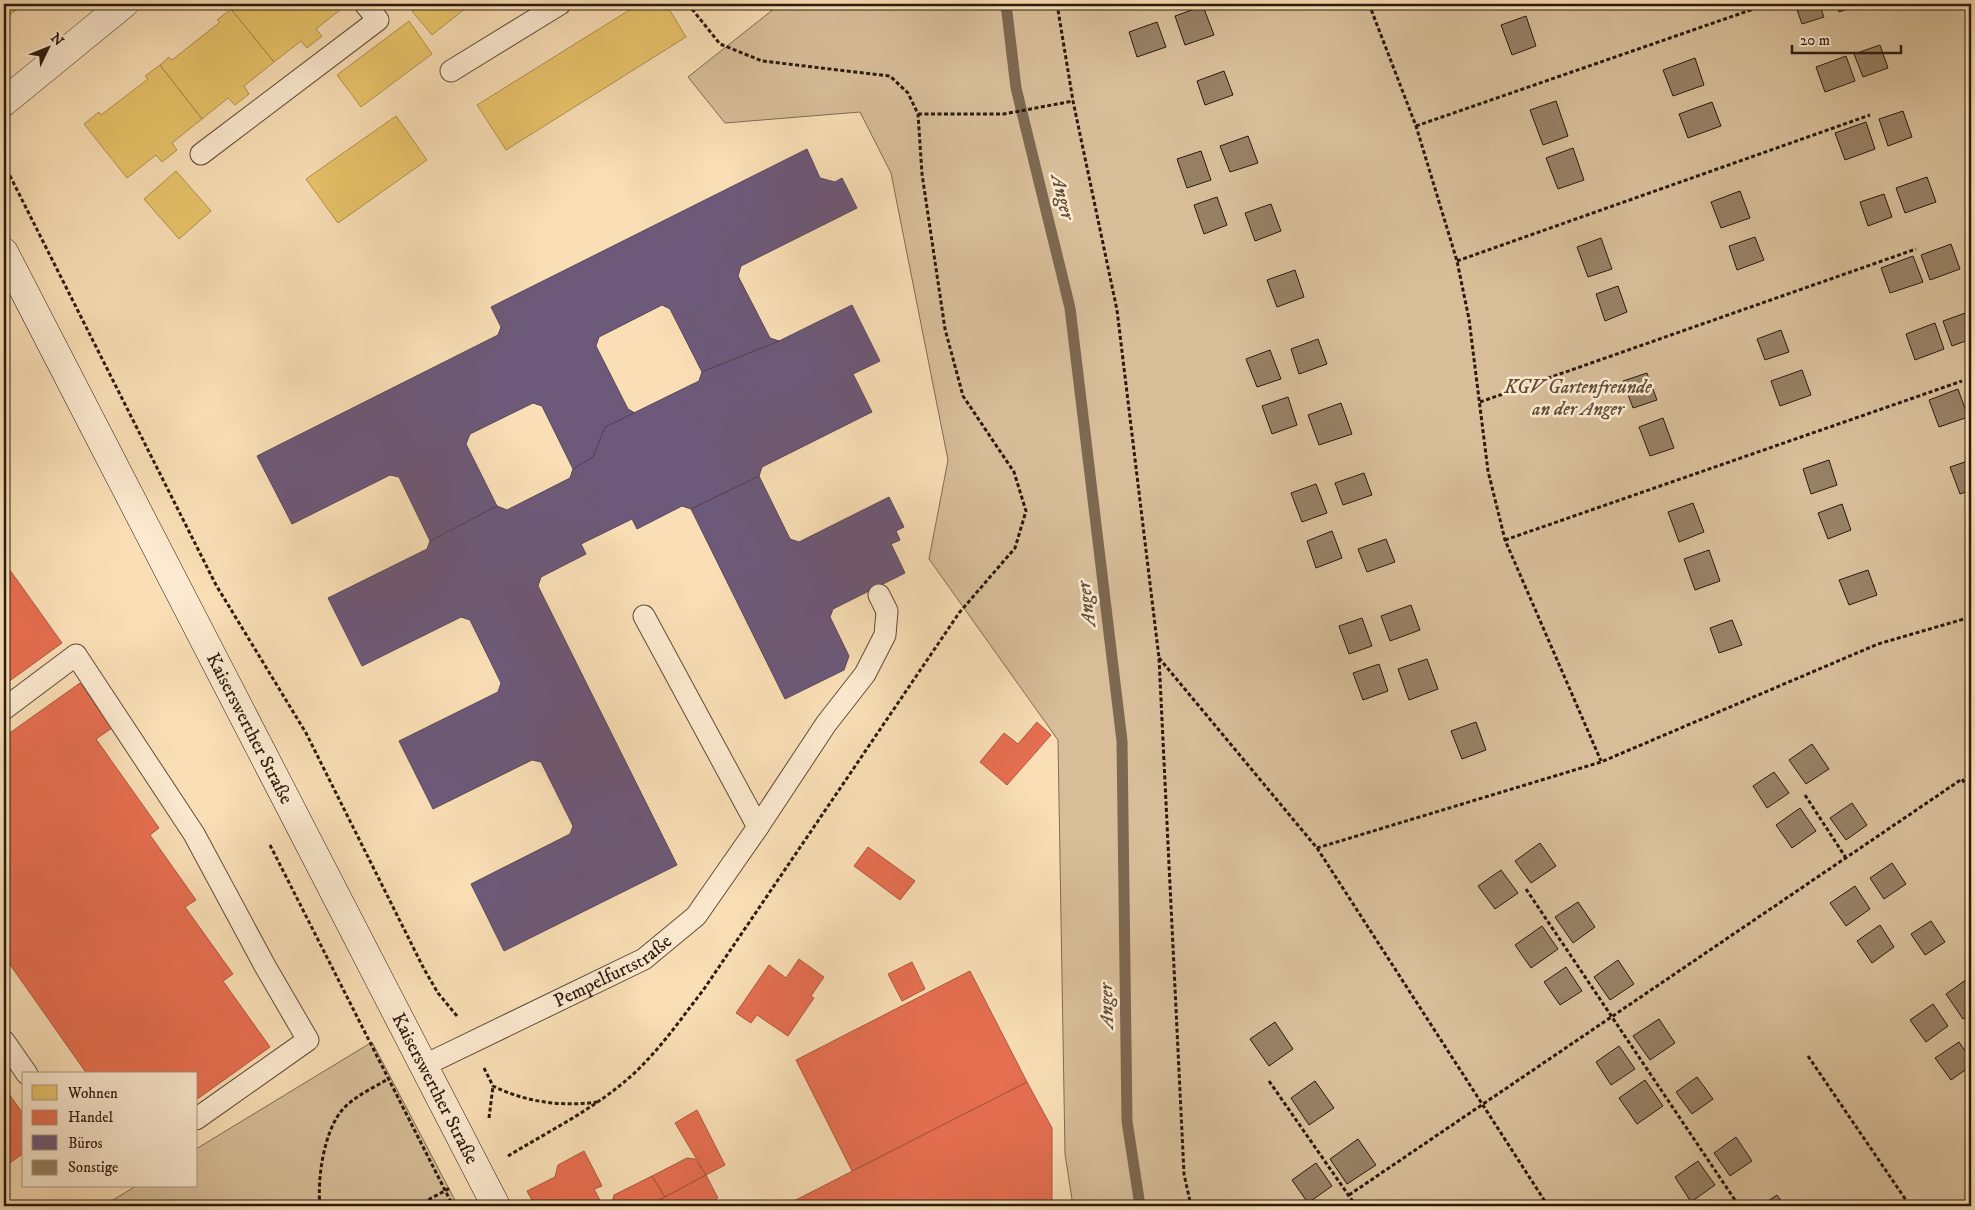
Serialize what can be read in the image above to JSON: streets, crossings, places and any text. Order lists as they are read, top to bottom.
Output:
{
  "streets": {
    "main road": ["Kaiserswerther Straße"],
    "lane": ["Pempelfurtstraße"]
  },
  "crossings": [
    ["Kaiserswerther Straße", "Pempelfurtstraße"]
  ],
  "water": ["Anger"],
  "parks": ["KGV Gartenfreunde an der Anger"],
  "legend": [
    "Wohnen",
    "Handel",
    "Büros",
    "Sonstige"
  ],
  "scale_bar": "20 m",
  "north": "top right"
}
